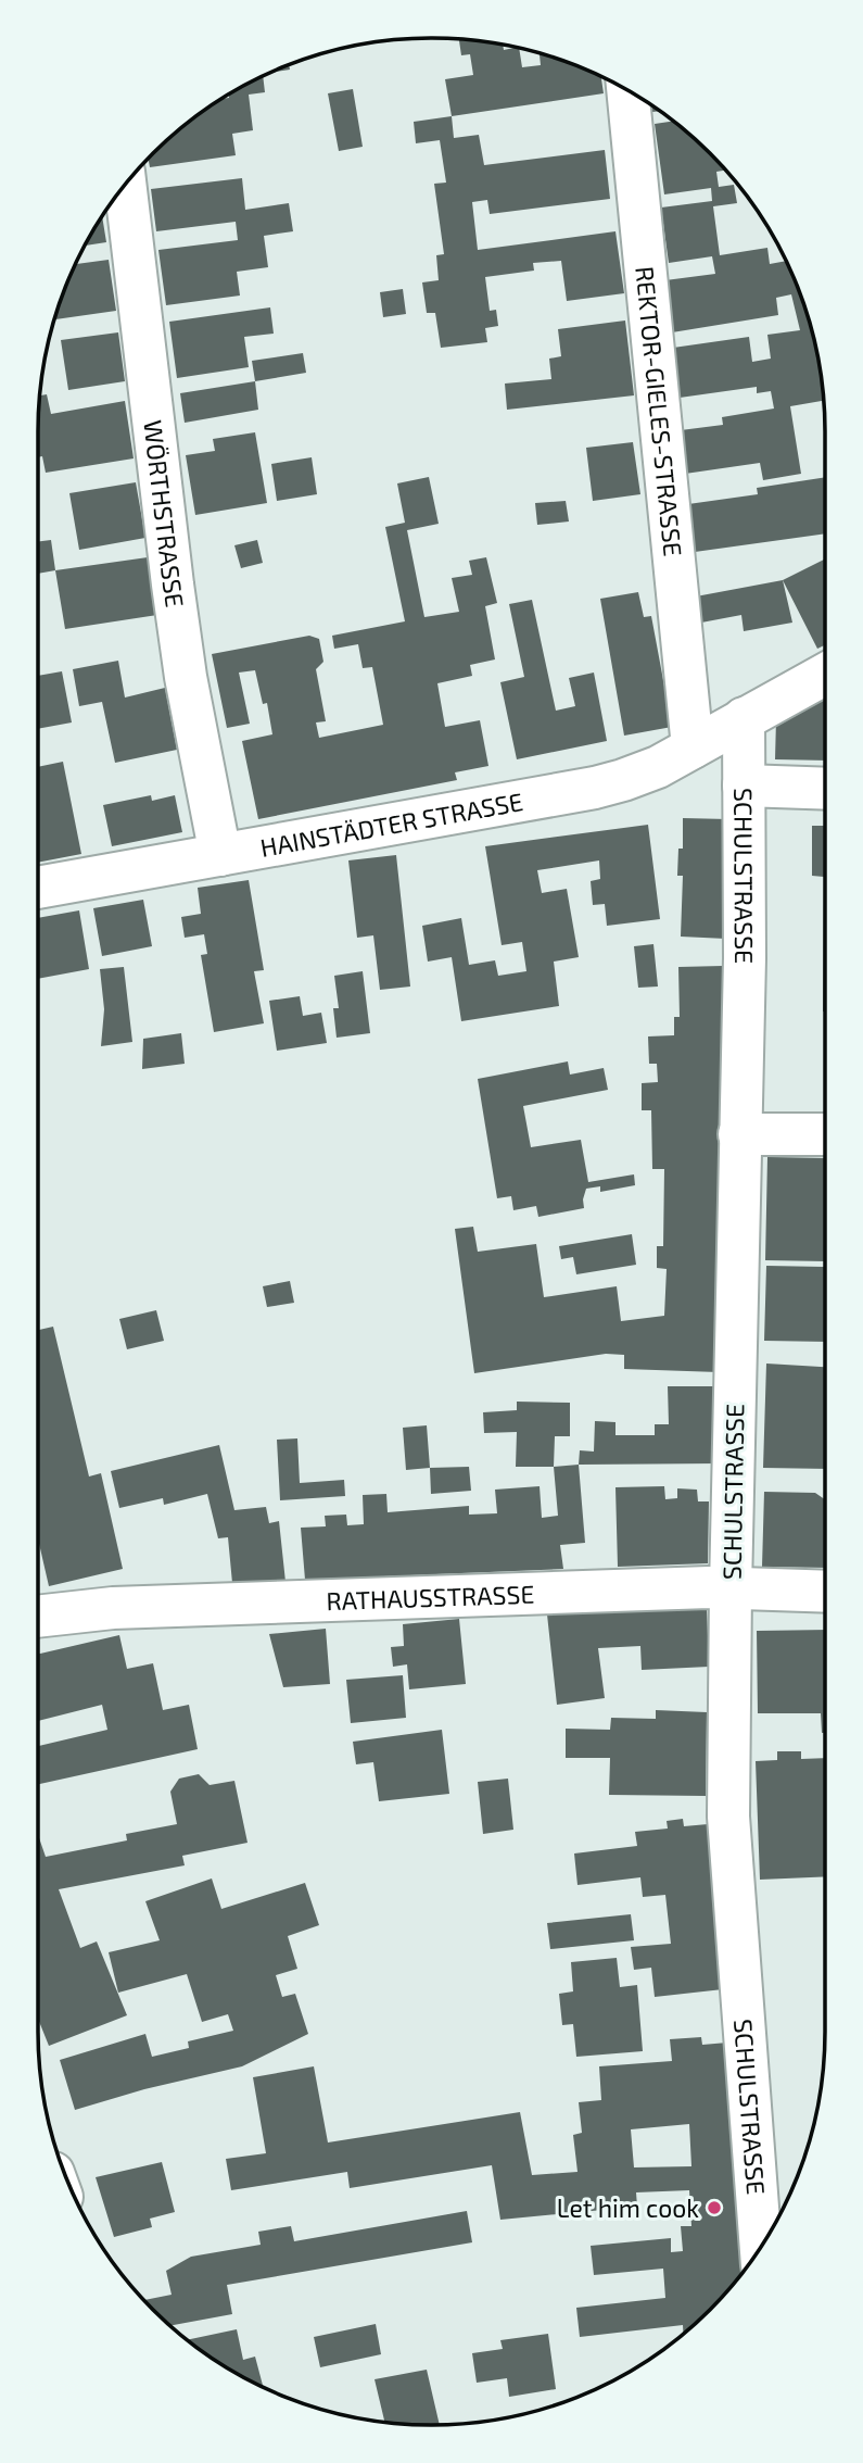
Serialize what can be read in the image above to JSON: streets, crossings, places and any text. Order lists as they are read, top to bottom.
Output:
{
  "streets": {
    "street": [
      "REKTOR-GIELES-STRASSE",
      "WÖRTHSTRASSE",
      "HAINSTÄDTER STRASSE",
      "SCHULSTRASSE",
      "RATHAUSSTRASSE"
    ]
  },
  "crossings": [
    ["REKTOR-GIELES-STRASSE", "HAINSTÄDTER STRASSE"],
    ["WÖRTHSTRASSE", "HAINSTÄDTER STRASSE"],
    ["HAINSTÄDTER STRASSE", "SCHULSTRASSE"],
    ["SCHULSTRASSE", "RATHAUSSTRASSE"]
  ],
  "places": ["Let him cook"]
}
